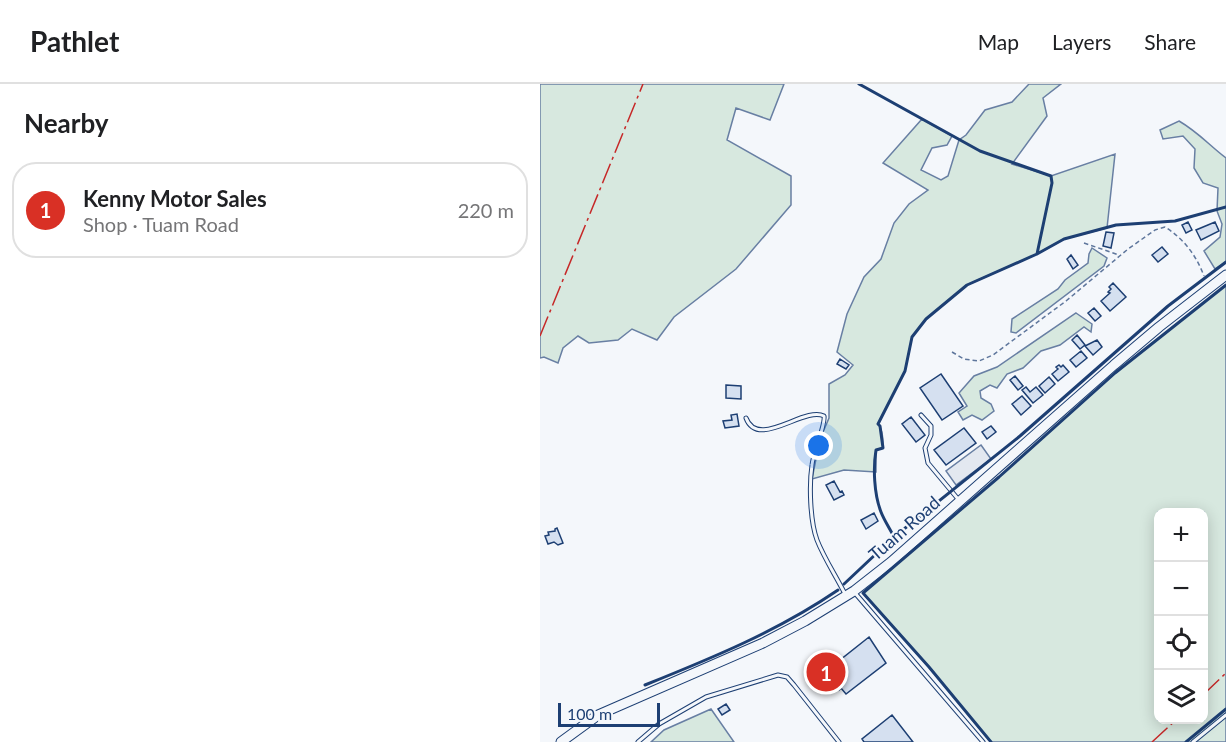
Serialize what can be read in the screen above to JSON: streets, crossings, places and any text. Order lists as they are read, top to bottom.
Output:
{
  "streets": {
    "main road": ["Tuam Road"]
  },
  "scale_bar": "100 m",
  "page": {
    "header": "Pathlet",
    "nav": ["Map", "Layers", "Share"],
    "heading": "Nearby",
    "list": [
      {
        "mark": "1",
        "name": "Kenny Motor Sales",
        "note": "Shop · Tuam Road",
        "value": "220 m"
      }
    ],
    "map_buttons": ["+", "−"],
    "pins": "1",
    "scale": "100 m"
  }
}
